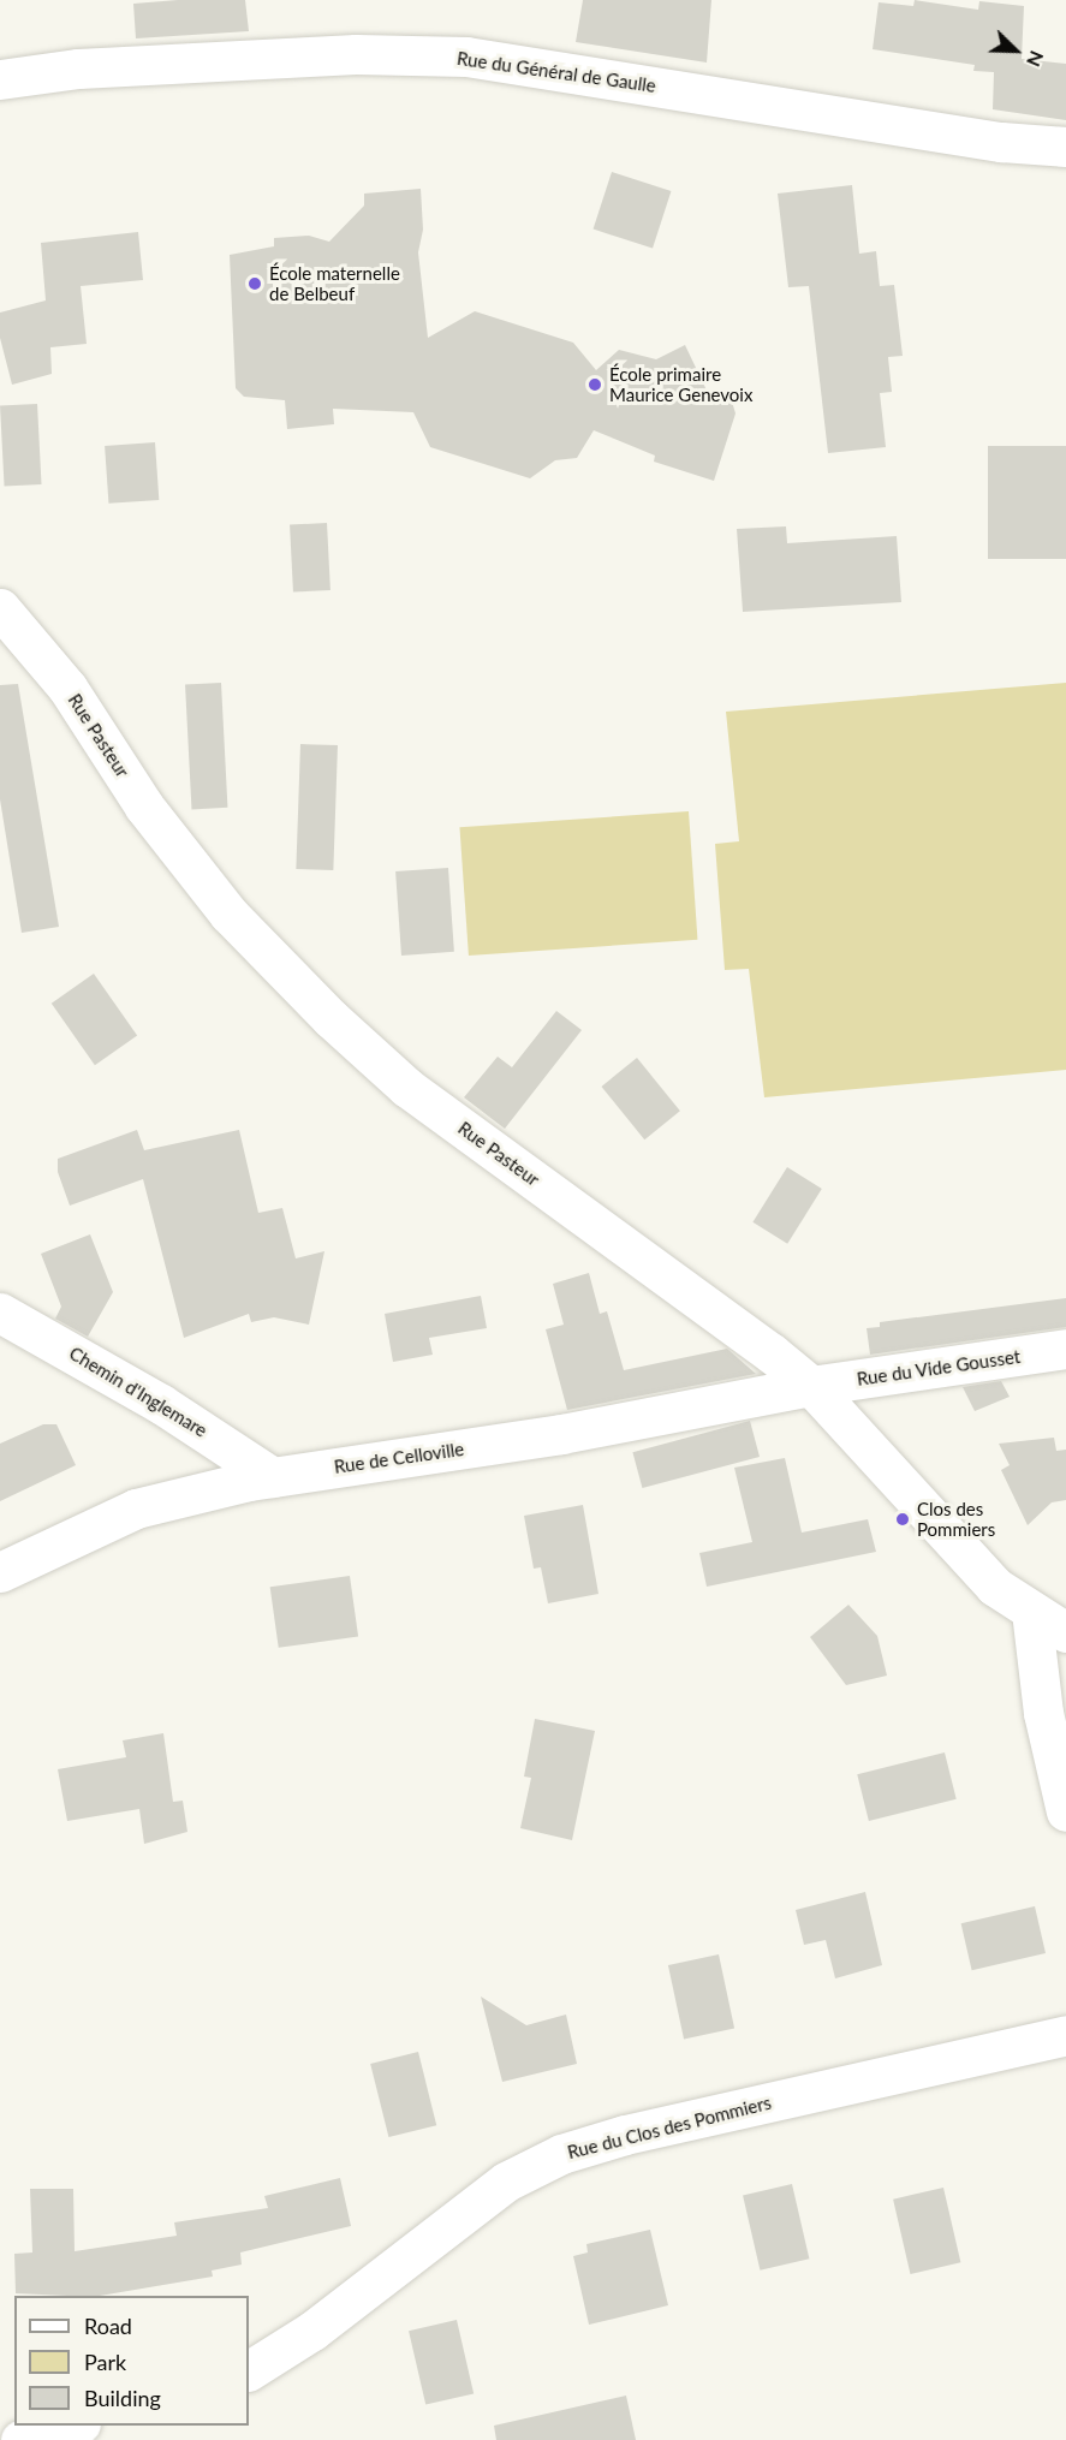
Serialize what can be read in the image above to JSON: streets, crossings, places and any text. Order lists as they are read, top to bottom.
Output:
{
  "streets": {
    "street": [
      "Rue du Général de Gaulle",
      "Rue Pasteur",
      "Rue du Vide Gousset",
      "Chemin d'Inglemare",
      "Rue de Celloville",
      "Rue du Clos des Pommiers"
    ]
  },
  "crossings": [
    ["Rue Pasteur", "Rue du Vide Gousset"],
    ["Rue Pasteur", "Rue de Celloville"],
    ["Rue du Vide Gousset", "Rue de Celloville"],
    ["Chemin d'Inglemare", "Rue de Celloville"]
  ],
  "places": ["École maternelle de Belbeuf", "École primaire Maurice Genevoix", "Clos des Pommiers"],
  "legend": ["Road", "Park", "Building"],
  "north": "bottom right"
}
